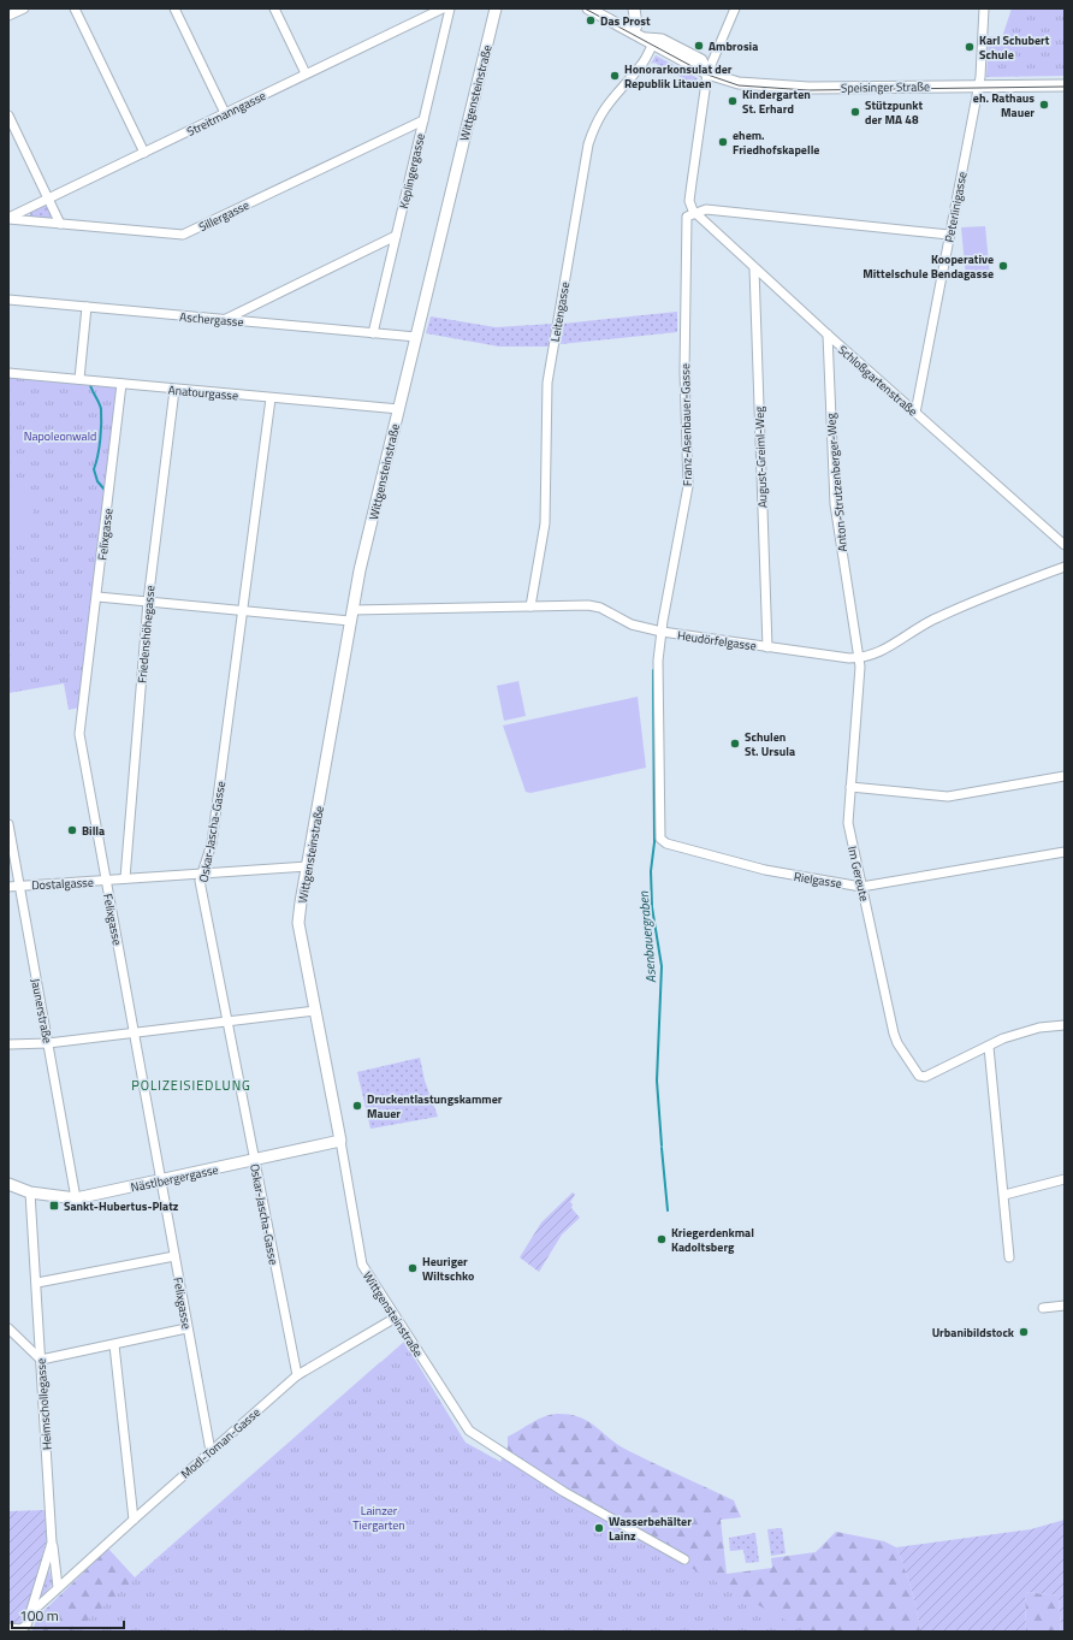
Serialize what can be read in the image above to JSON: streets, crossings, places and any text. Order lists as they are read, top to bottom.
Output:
{
  "streets": {
    "street": [
      "Speisinger Straße",
      "Wittgensteinstraße",
      "Streitmanngasse",
      "Keplingergasse",
      "Peterlinigasse",
      "Sillergasse",
      "Leitengasse",
      "Aschergasse",
      "Schloßgartenstraße",
      "Anatourgasse",
      "Franz-Asenbauer-Gasse",
      "August-Greiml-Weg",
      "Anton-Strutzenberger-Weg",
      "Felixgasse",
      "Friedenshöhegasse",
      "Heudörfelgasse",
      "Oskar-Jascha-Gasse",
      "Im Gereute",
      "Rielgasse",
      "Dostalgasse",
      "Jaunerstraße",
      "Nästlbergergasse",
      "Heimschollegasse",
      "Modl-Toman-Gasse"
    ]
  },
  "crossings": [
    ["Speisinger Straße", "Peterlinigasse"],
    ["Speisinger Straße", "Leitengasse"],
    ["Speisinger Straße", "Franz-Asenbauer-Gasse"],
    ["Wittgensteinstraße", "Aschergasse"],
    ["Wittgensteinstraße", "Anatourgasse"],
    ["Wittgensteinstraße", "Heudörfelgasse"],
    ["Wittgensteinstraße", "Dostalgasse"],
    ["Wittgensteinstraße", "Nästlbergergasse"],
    ["Wittgensteinstraße", "Modl-Toman-Gasse"],
    ["Streitmanngasse", "Sillergasse"],
    ["Keplingergasse", "Sillergasse"],
    ["Keplingergasse", "Aschergasse"],
    ["Peterlinigasse", "Schloßgartenstraße"],
    ["Leitengasse", "Heudörfelgasse"],
    ["Schloßgartenstraße", "Franz-Asenbauer-Gasse"],
    ["Schloßgartenstraße", "August-Greiml-Weg"],
    ["Schloßgartenstraße", "Anton-Strutzenberger-Weg"],
    ["Anatourgasse", "Felixgasse"],
    ["Anatourgasse", "Friedenshöhegasse"],
    ["Anatourgasse", "Oskar-Jascha-Gasse"],
    ["Franz-Asenbauer-Gasse", "Heudörfelgasse"],
    ["Franz-Asenbauer-Gasse", "Rielgasse"],
    ["August-Greiml-Weg", "Heudörfelgasse"],
    ["Anton-Strutzenberger-Weg", "Heudörfelgasse"],
    ["Anton-Strutzenberger-Weg", "Im Gereute"],
    ["Felixgasse", "Heudörfelgasse"],
    ["Felixgasse", "Dostalgasse"],
    ["Felixgasse", "Nästlbergergasse"],
    ["Felixgasse", "Modl-Toman-Gasse"],
    ["Friedenshöhegasse", "Heudörfelgasse"],
    ["Friedenshöhegasse", "Dostalgasse"],
    ["Heudörfelgasse", "Oskar-Jascha-Gasse"],
    ["Heudörfelgasse", "Im Gereute"],
    ["Oskar-Jascha-Gasse", "Dostalgasse"],
    ["Oskar-Jascha-Gasse", "Nästlbergergasse"],
    ["Oskar-Jascha-Gasse", "Modl-Toman-Gasse"],
    ["Im Gereute", "Rielgasse"],
    ["Dostalgasse", "Jaunerstraße"],
    ["Jaunerstraße", "Nästlbergergasse"],
    ["Nästlbergergasse", "Heimschollegasse"],
    ["Heimschollegasse", "Modl-Toman-Gasse"]
  ],
  "districts": ["POLIZEISIEDLUNG"],
  "water": ["Asenbauergraben"],
  "parks": ["Napoleonwald", "Lainzer Tiergarten"],
  "places": {
    "other": [
      "Das Prost",
      "Ambrosia",
      "Karl Schubert Schule",
      "Honorarkonsulat der Republik Litauen",
      "Kindergarten St. Erhard",
      "eh. Rathaus Mauer",
      "Stützpunkt der MA 48",
      "ehem. Friedhofskapelle",
      "Kooperative Mittelschule Bendagasse",
      "Schulen St. Ursula",
      "Billa",
      "Druckentlastungskammer Mauer",
      "Kriegerdenkmal Kadoltsberg",
      "Heuriger Wiltschko",
      "Urbanibildstock",
      "Wasserbehälter Lainz"
    ],
    "transit": ["Sankt-Hubertus-Platz"]
  },
  "scale_bar": "100 m"
}
